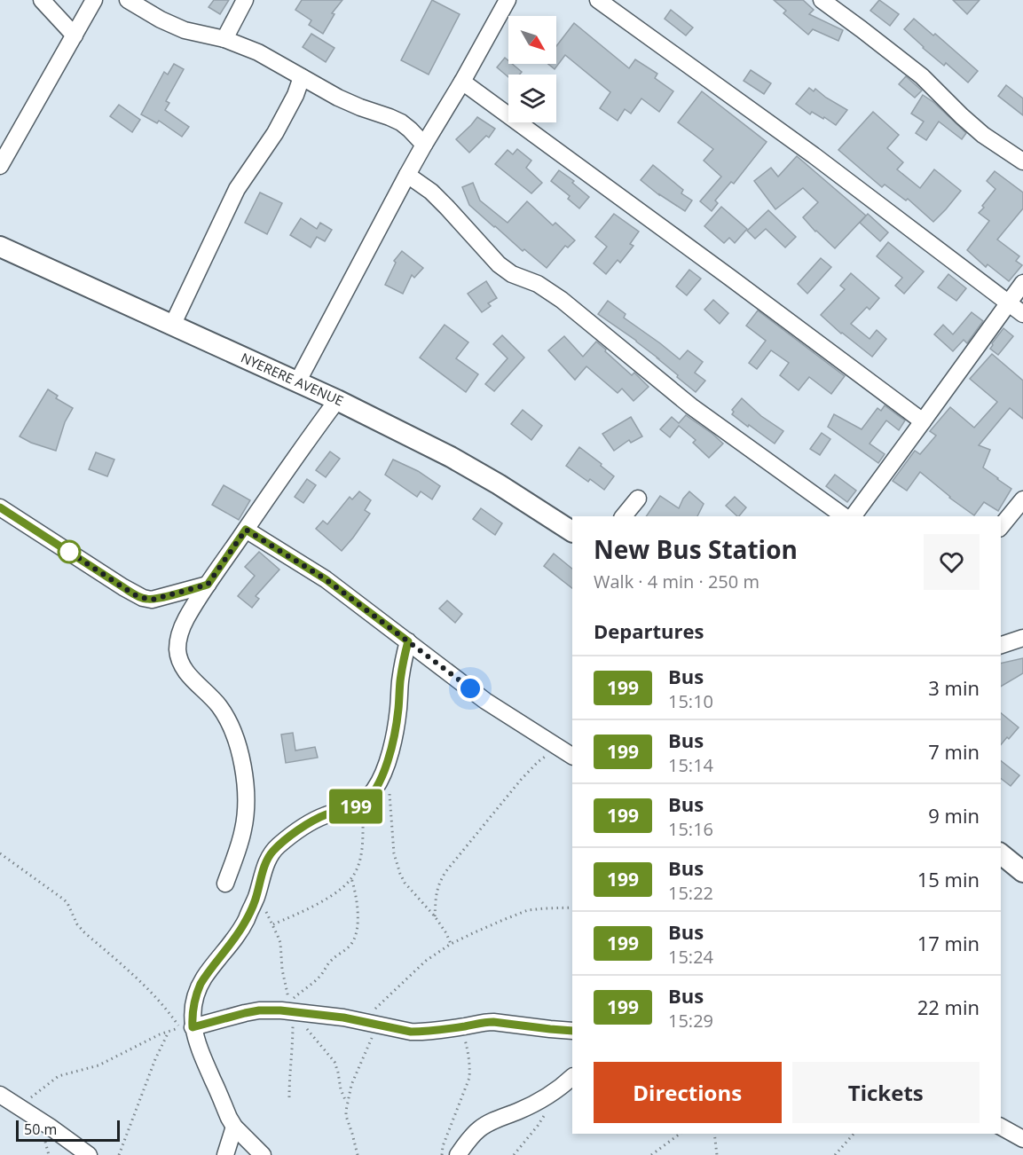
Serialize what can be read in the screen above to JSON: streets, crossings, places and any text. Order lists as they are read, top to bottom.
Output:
{
  "streets": {
    "main road": ["NYERERE AVENUE"]
  },
  "lines": ["bus line 199"],
  "scale_bar": "50 m",
  "north": "bottom right",
  "page": {
    "on_map": "199",
    "heading": [
      ["New Bus Station", "Walk · 4 min · 250 m"],
      "Departures"
    ],
    "list": [
      {
        "mark": "199",
        "name": "Bus",
        "note": "15:10",
        "value": "3 min"
      },
      {
        "mark": "199",
        "name": "Bus",
        "note": "15:14",
        "value": "7 min"
      },
      {
        "mark": "199",
        "name": "Bus",
        "note": "15:16",
        "value": "9 min"
      },
      {
        "mark": "199",
        "name": "Bus",
        "note": "15:22",
        "value": "15 min"
      },
      {
        "mark": "199",
        "name": "Bus",
        "note": "15:24",
        "value": "17 min"
      },
      {
        "mark": "199",
        "name": "Bus",
        "note": "15:29",
        "value": "22 min"
      }
    ],
    "buttons": ["Directions", "Tickets"],
    "scale": "50 m"
  }
}
